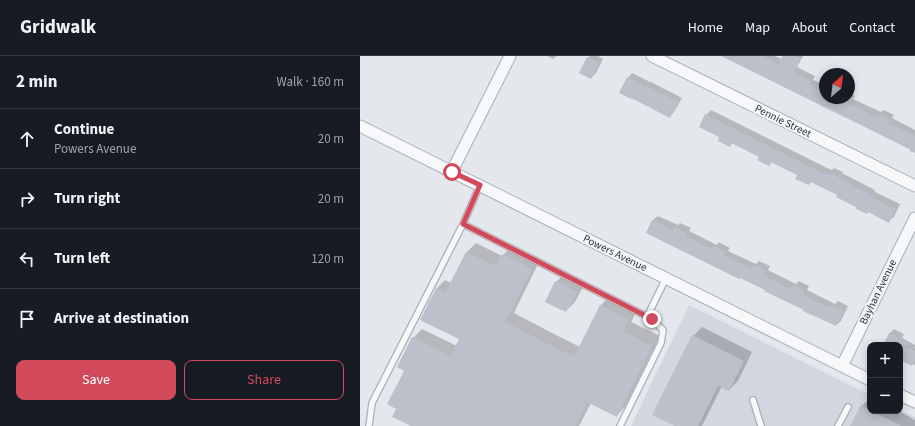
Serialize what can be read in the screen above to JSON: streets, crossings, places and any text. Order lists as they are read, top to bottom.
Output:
{
  "streets": {
    "street": ["Pennie Street", "Powers Avenue", "Bayhan Avenue"]
  },
  "crossings": [
    ["Powers Avenue", "Bayhan Avenue"]
  ],
  "north": "top right",
  "page": {
    "header": "Gridwalk",
    "nav": [
      "Home",
      "Map",
      "About",
      "Contact"
    ],
    "heading": ["2 min", "Walk · 160 m"],
    "list": [
      ["Continue", "Powers Avenue", "20 m"],
      ["Turn right", "20 m"],
      ["Turn left", "120 m"],
      "Arrive at destination"
    ],
    "map_buttons": ["+", "−"],
    "buttons": ["Save", "Share"]
  }
}
